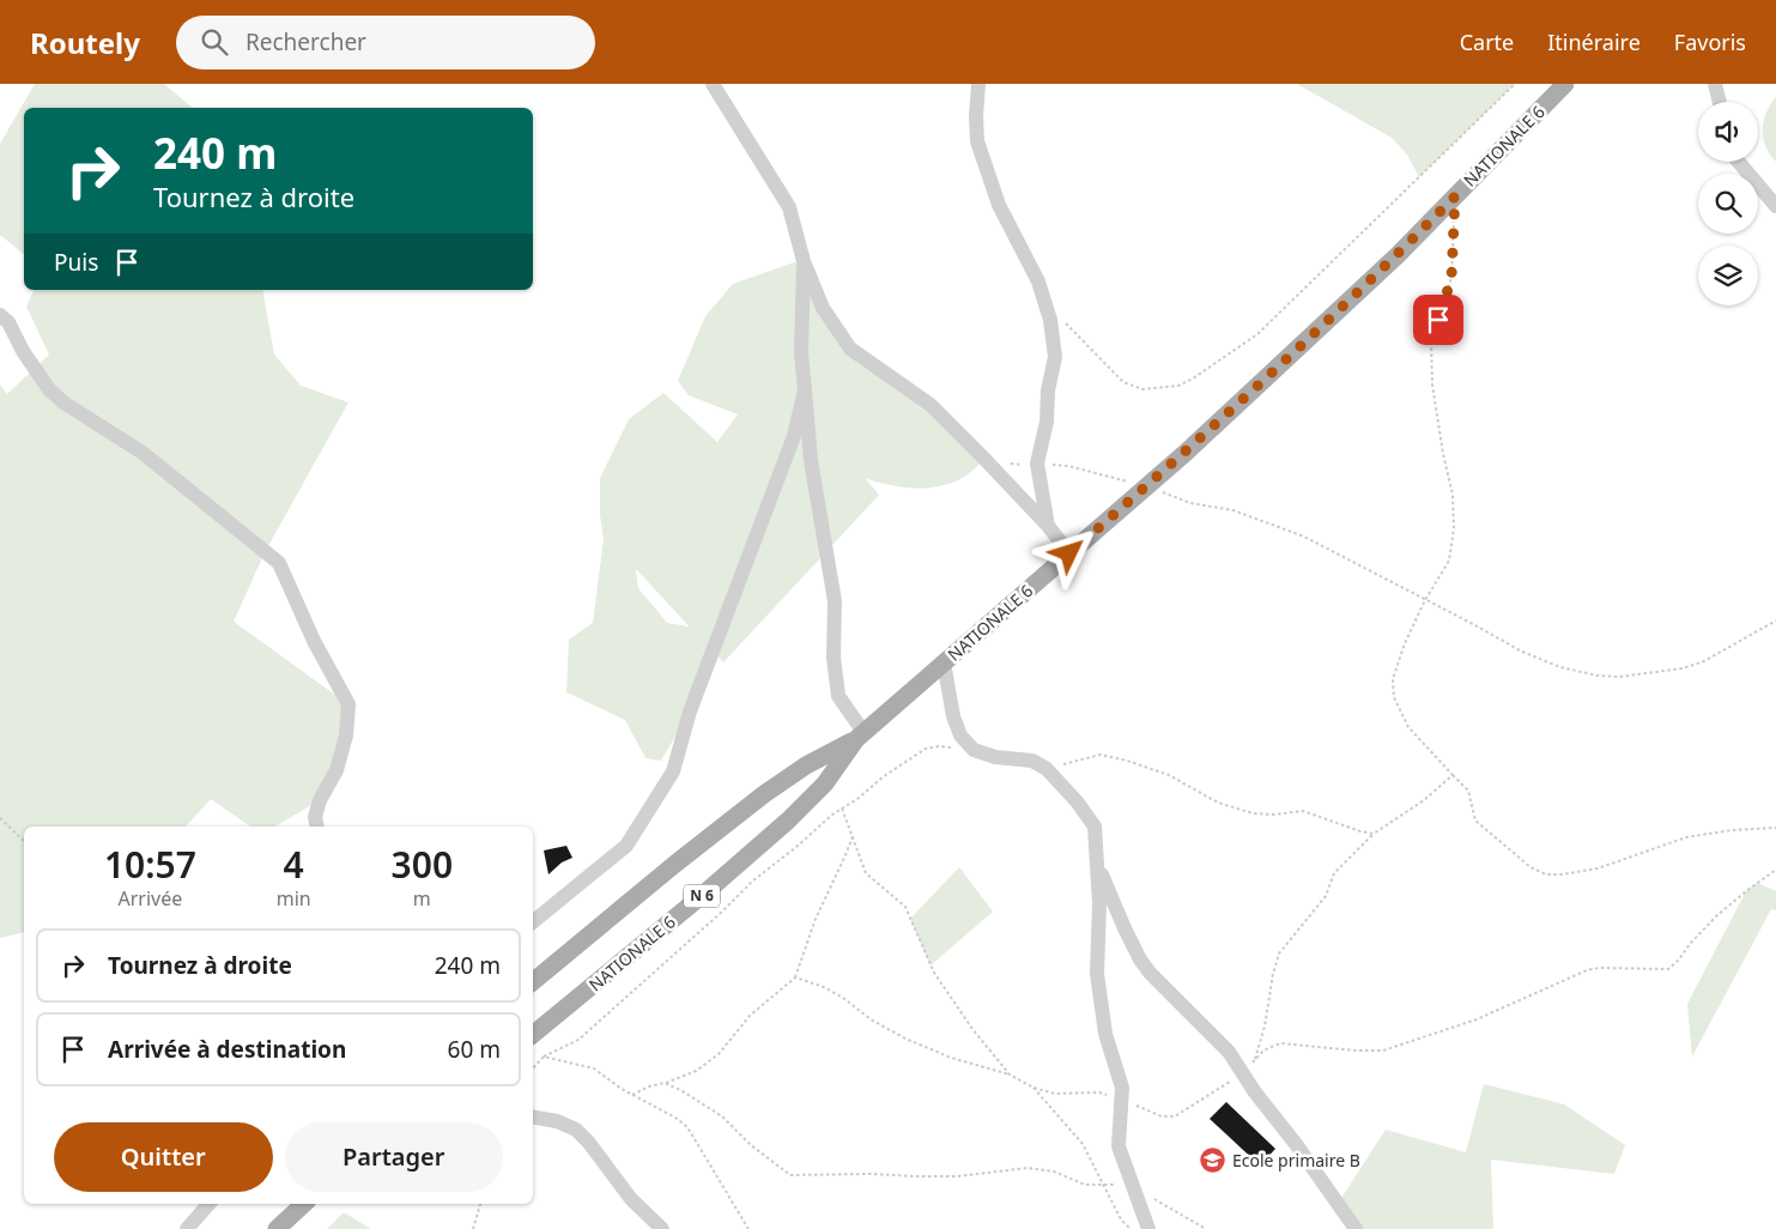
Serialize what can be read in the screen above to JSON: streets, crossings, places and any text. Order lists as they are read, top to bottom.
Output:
{
  "streets": {
    "main road": ["NATIONALE 6", "N 6"]
  },
  "places": {
    "school or university": ["Ecole primaire B"]
  },
  "page": {
    "header": "Routely",
    "search": "Rechercher",
    "nav": ["Carte", "Itinéraire", "Favoris"],
    "turn": ["240 m", "Tournez à droite"],
    "then": "Puis",
    "eta": [
      "10:57",
      "Arrivée",
      "4",
      "min",
      "300",
      "m"
    ],
    "list": [
      {
        "name": "Tournez à droite",
        "value": "240 m"
      },
      {
        "name": "Arrivée à destination",
        "value": "60 m"
      }
    ],
    "buttons": ["Quitter", "Partager"]
  }
}
